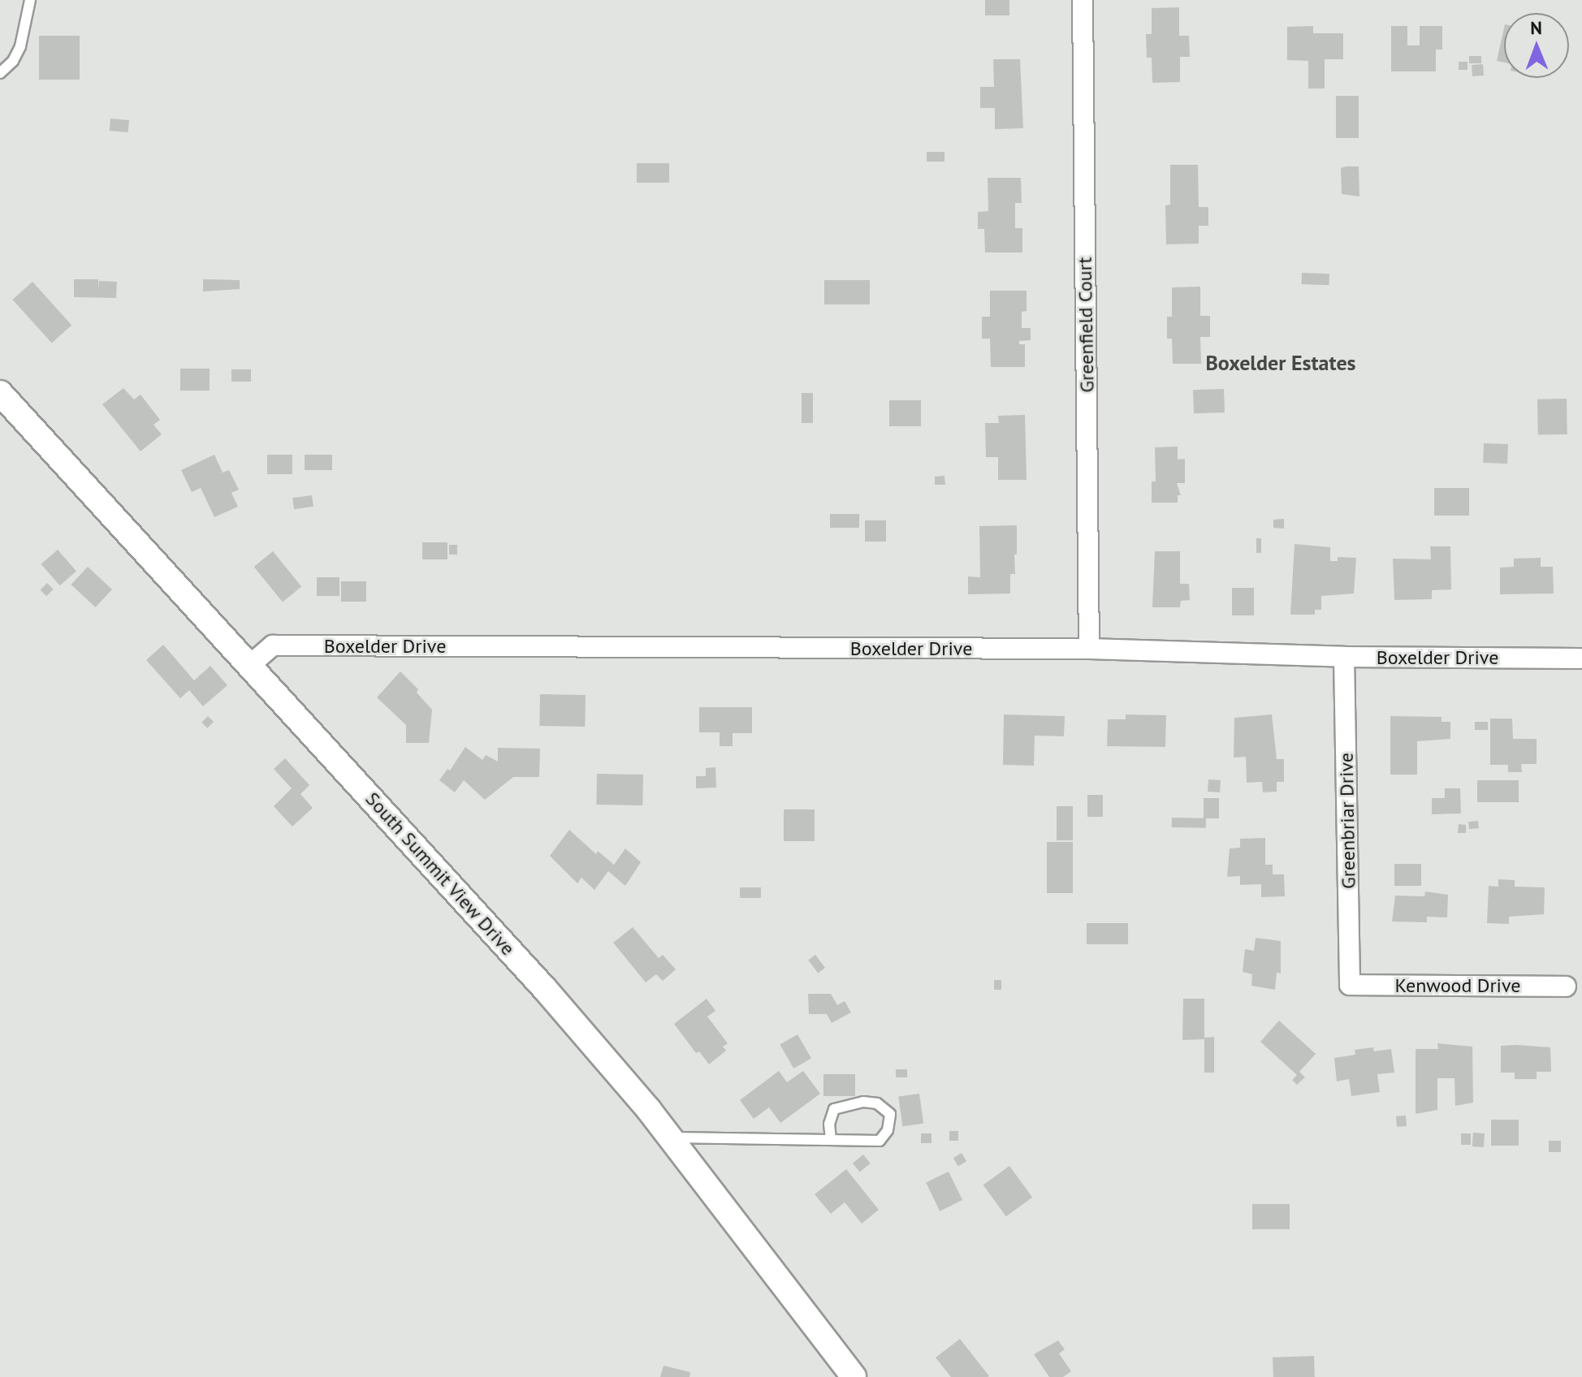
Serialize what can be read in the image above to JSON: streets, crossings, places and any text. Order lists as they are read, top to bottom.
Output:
{
  "streets": {
    "street": [
      "Greenfield Court",
      "Boxelder Drive",
      "Greenbriar Drive",
      "South Summit View Drive",
      "Kenwood Drive"
    ]
  },
  "crossings": [
    ["Greenfield Court", "Boxelder Drive"],
    ["Boxelder Drive", "Greenbriar Drive"],
    ["Boxelder Drive", "South Summit View Drive"],
    ["Greenbriar Drive", "Kenwood Drive"]
  ],
  "districts": ["Boxelder Estates"],
  "north": "top"
}
